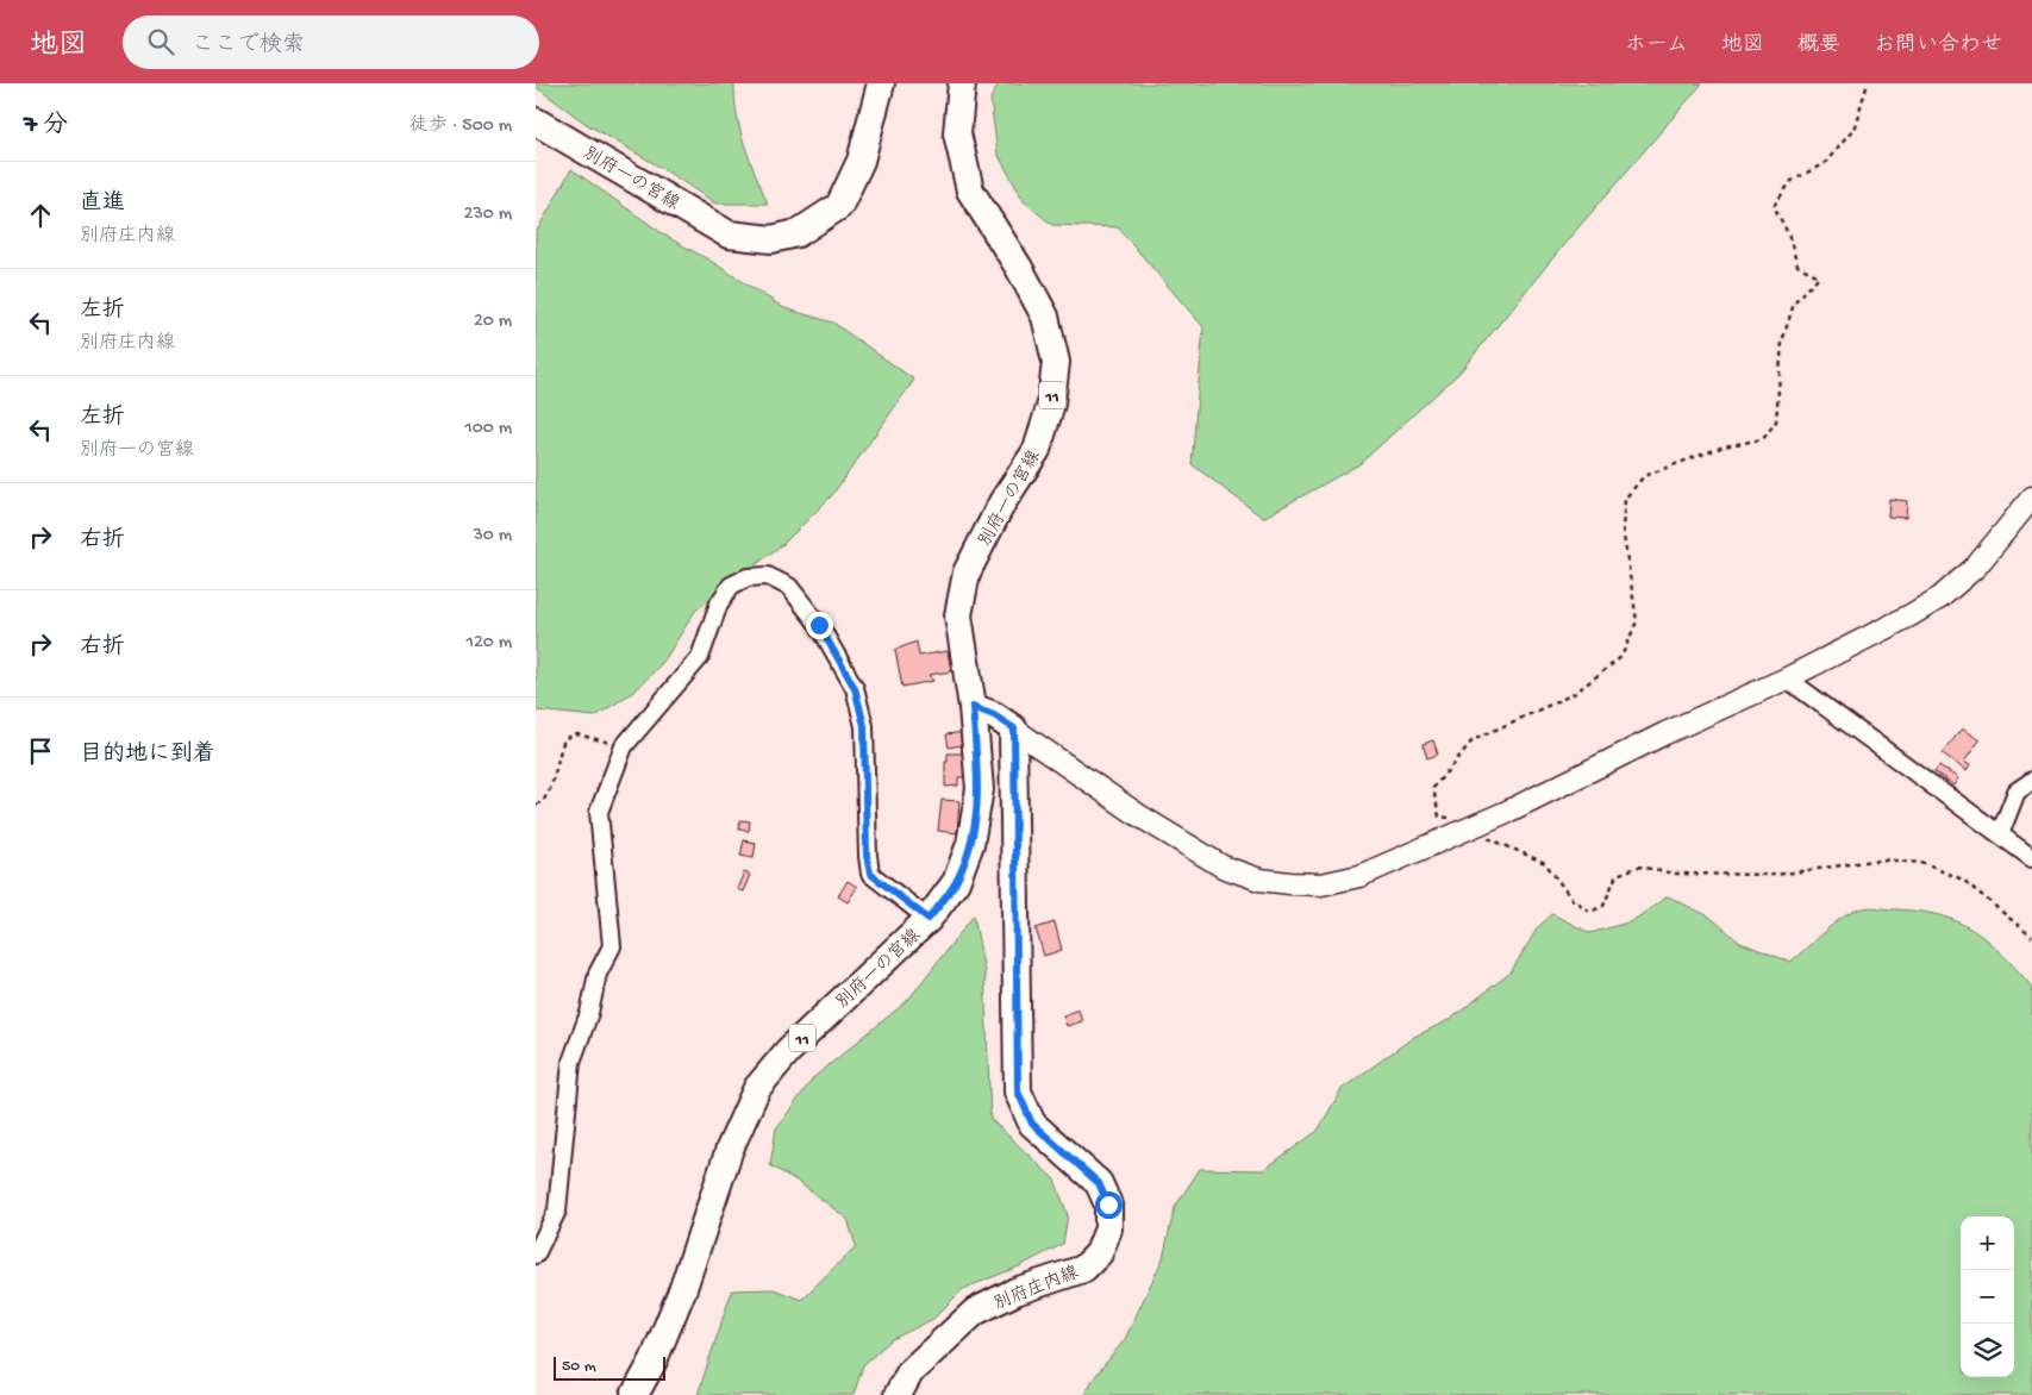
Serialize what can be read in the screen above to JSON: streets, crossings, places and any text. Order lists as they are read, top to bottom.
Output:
{
  "streets": {
    "main road": ["別府一の宮線", "11", "別府庄内線"]
  },
  "scale_bar": "50 m",
  "page": {
    "header": "地図",
    "search": "ここで検索",
    "nav": [
      "ホーム",
      "地図",
      "概要",
      "お問い合わせ"
    ],
    "heading": ["7 分", "徒歩 · 500 m"],
    "list": [
      ["直進", "別府庄内線", "230 m"],
      ["左折", "別府庄内線", "20 m"],
      ["左折", "別府一の宮線", "100 m"],
      ["右折", "30 m"],
      ["右折", "120 m"],
      "目的地に到着"
    ],
    "map_buttons": ["+", "−"],
    "scale": "50 m"
  }
}
